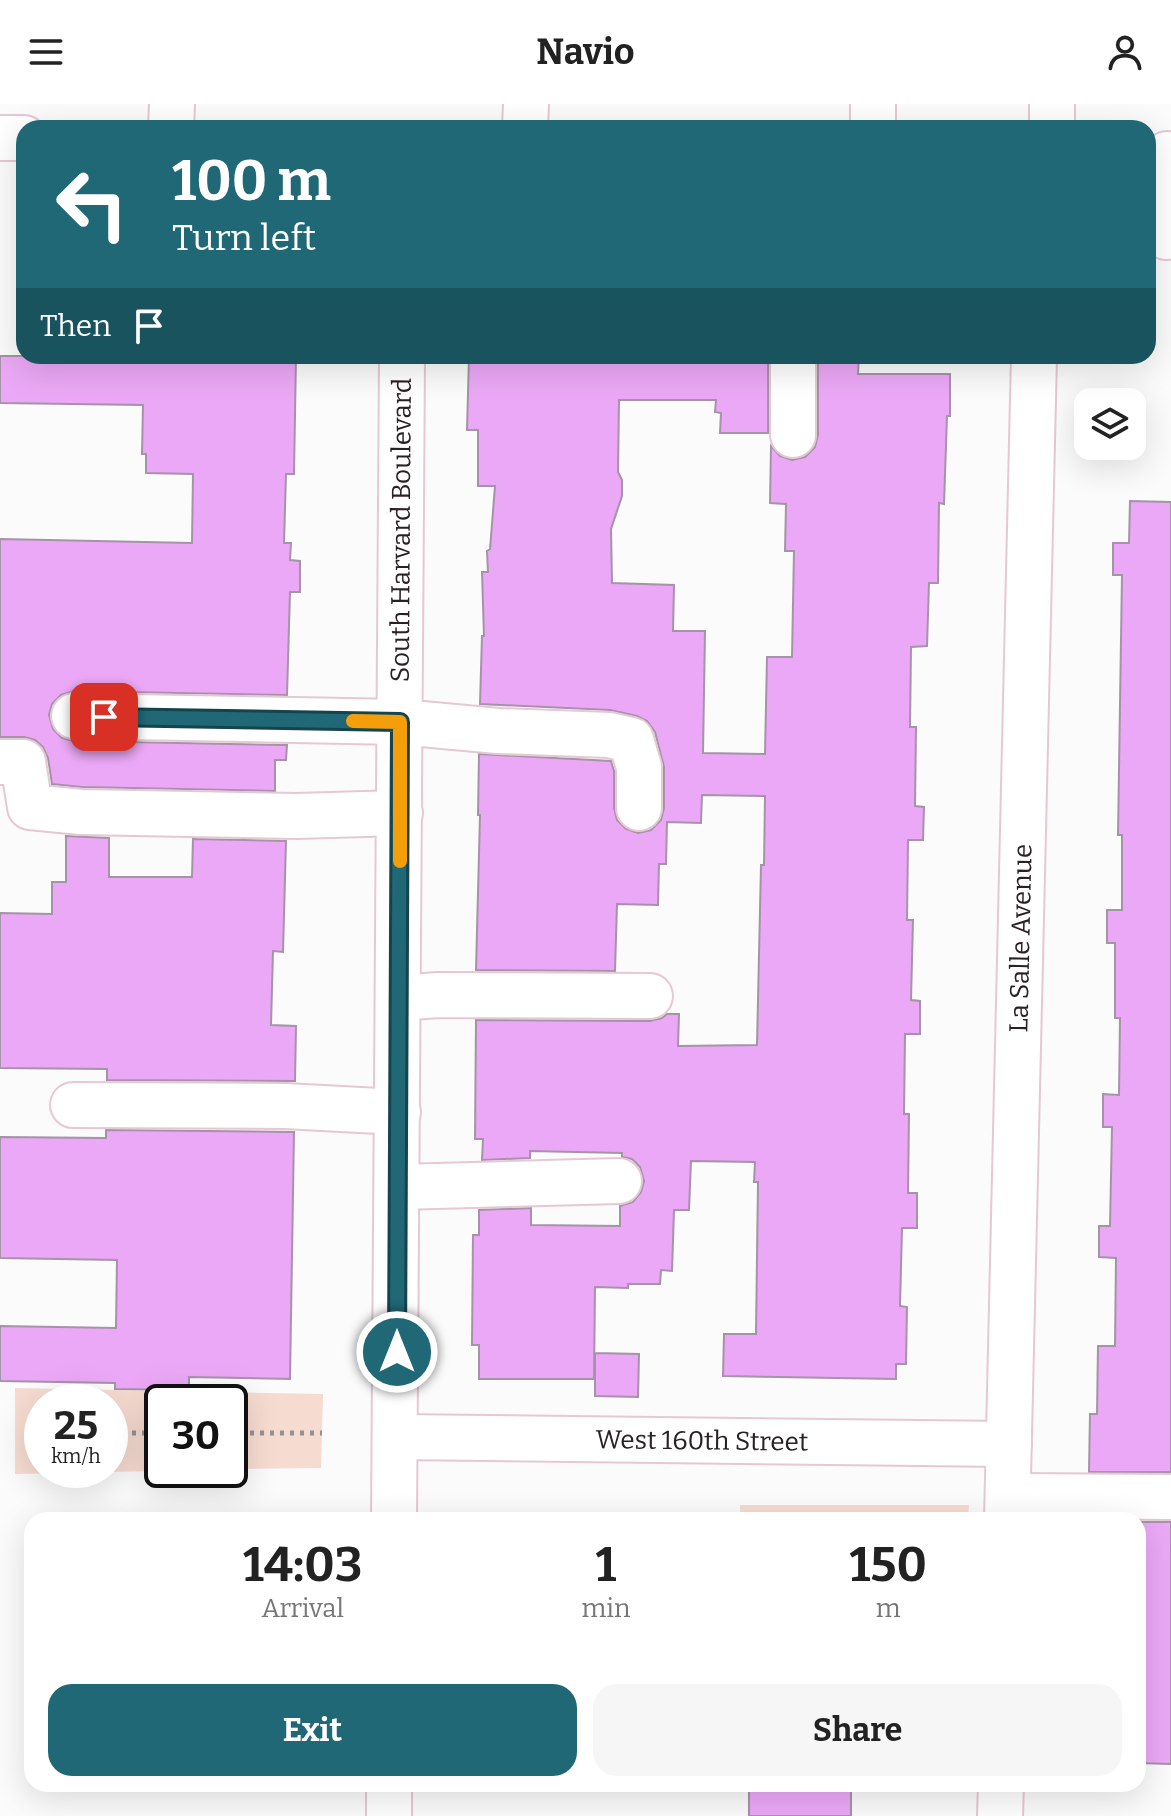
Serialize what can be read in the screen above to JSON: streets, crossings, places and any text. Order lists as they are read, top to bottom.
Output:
{
  "streets": {
    "street": ["South Harvard Boulevard", "La Salle Avenue", "West 160th Street"]
  },
  "crossings": [
    ["South Harvard Boulevard", "West 160th Street"],
    ["La Salle Avenue", "West 160th Street"]
  ],
  "page": {
    "header": "Navio",
    "turn": ["100 m", "Turn left"],
    "then": "Then",
    "speed": "25 km/h",
    "limit": "30",
    "eta": [
      "14:03",
      "Arrival",
      "1",
      "min",
      "150",
      "m"
    ],
    "buttons": ["Exit", "Share"]
  }
}
